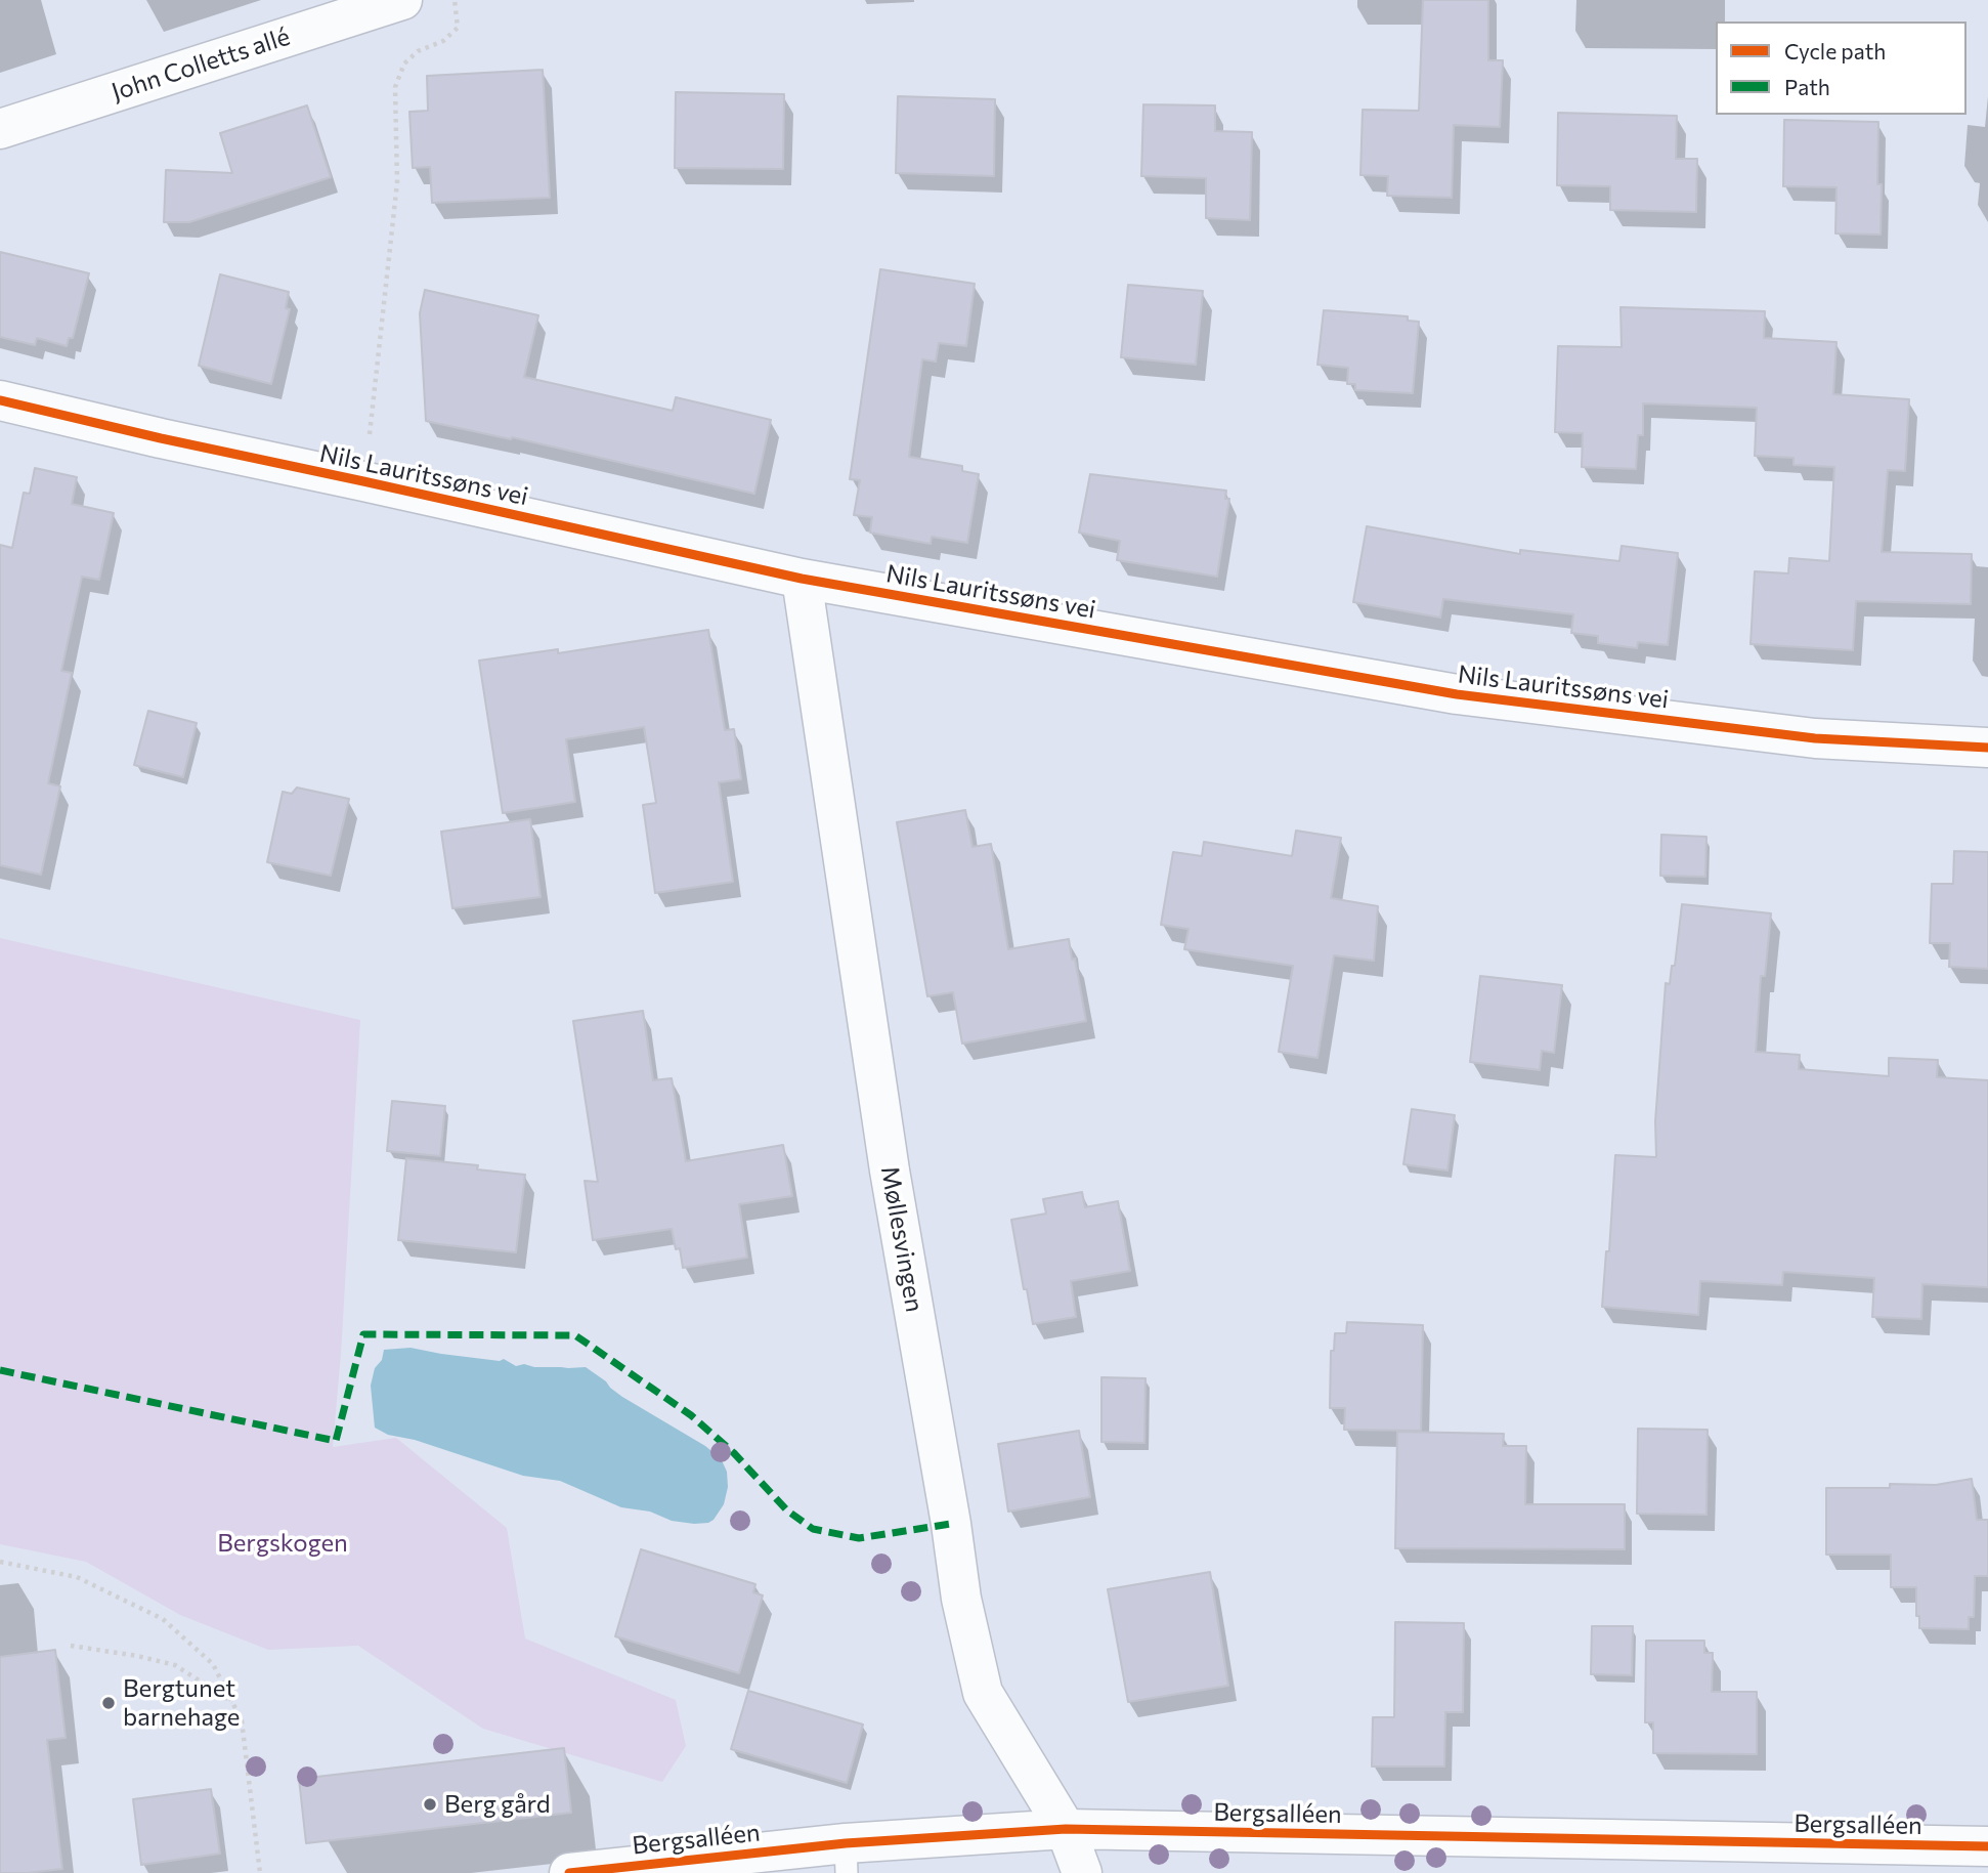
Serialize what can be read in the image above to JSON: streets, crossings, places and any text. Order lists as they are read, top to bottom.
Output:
{
  "streets": {
    "street": [
      "John Colletts allé",
      "Nils Lauritssøns vei",
      "Møllesvingen",
      "Bergsalléen"
    ]
  },
  "crossings": [
    ["Nils Lauritssøns vei", "Møllesvingen"],
    ["Møllesvingen", "Bergsalléen"]
  ],
  "parks": ["Bergskogen"],
  "places": ["Bergtunet barnehage", "Berg gård"],
  "legend": ["Cycle path", "Path"]
}
